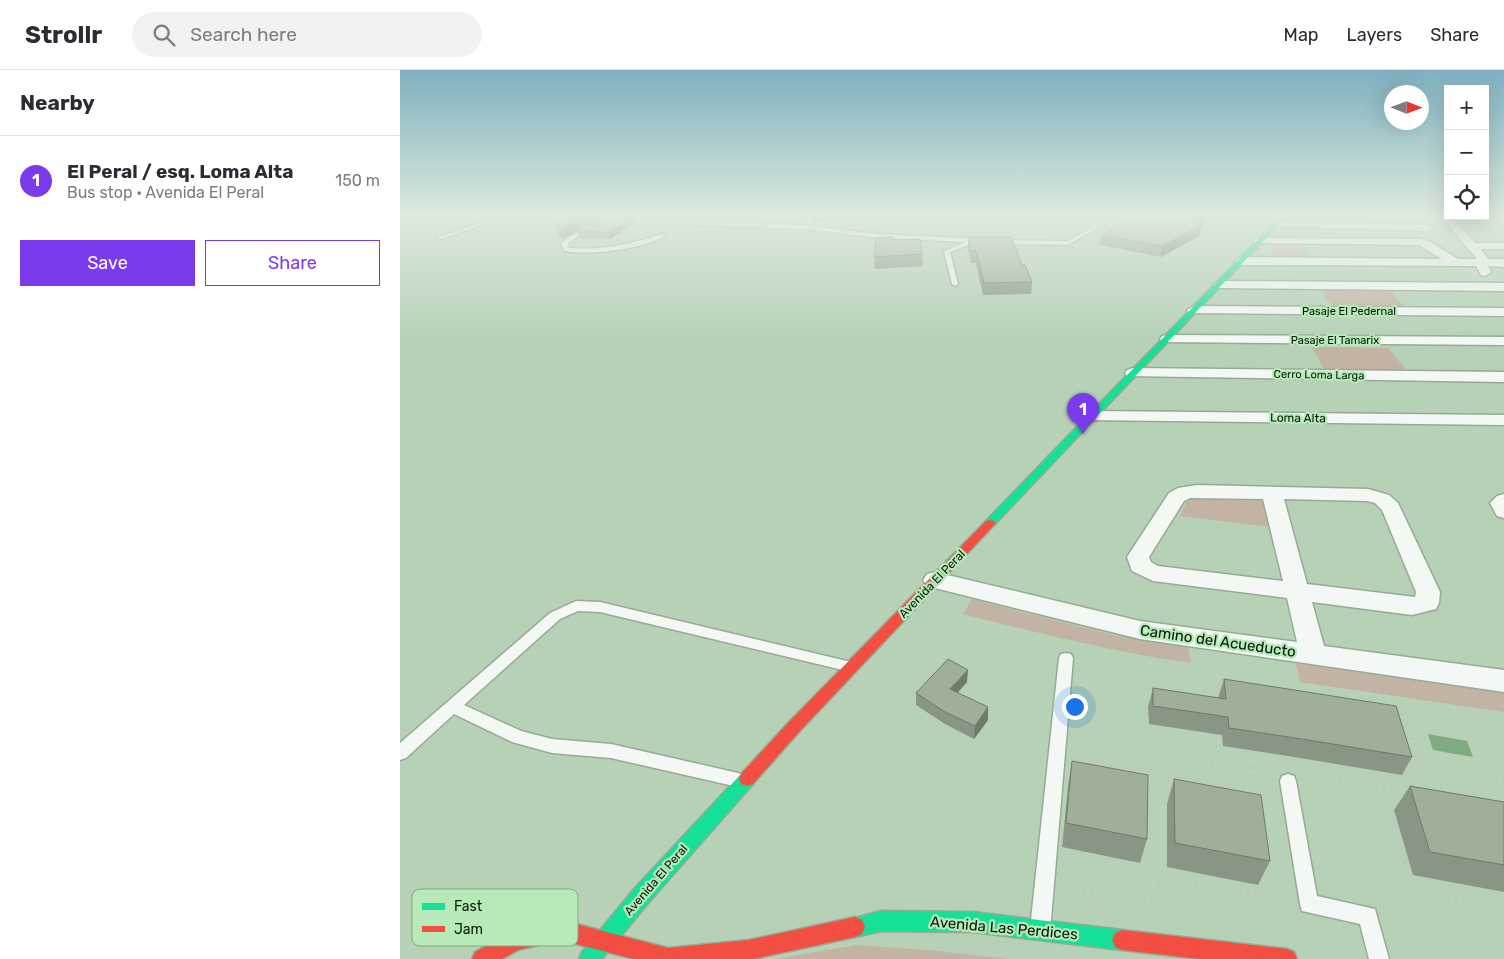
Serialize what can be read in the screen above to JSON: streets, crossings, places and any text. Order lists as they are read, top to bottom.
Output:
{
  "streets": {
    "street": [
      "Pasaje El Pedernal",
      "Pasaje El Tamarix",
      "Cerro Loma Larga",
      "Loma Alta",
      "Avenida El Peral",
      "Camino del Acueducto",
      "Avenida Las Perdices"
    ]
  },
  "crossings": [
    ["Pasaje El Pedernal", "Avenida El Peral"],
    ["Pasaje El Tamarix", "Avenida El Peral"],
    ["Cerro Loma Larga", "Avenida El Peral"],
    ["Loma Alta", "Avenida El Peral"],
    ["Avenida El Peral", "Camino del Acueducto"],
    ["Avenida El Peral", "Avenida Las Perdices"]
  ],
  "legend": ["Fast", "Jam"],
  "north": "right",
  "page": {
    "header": "Strollr",
    "search": "Search here",
    "nav": ["Map", "Layers", "Share"],
    "heading": "Nearby",
    "map_buttons": ["+", "−"],
    "list": [
      {
        "mark": "1",
        "name": "El Peral / esq. Loma Alta",
        "note": "Bus stop · Avenida El Peral",
        "value": "150 m"
      }
    ],
    "buttons": ["Save", "Share"],
    "pins": "1"
  }
}
